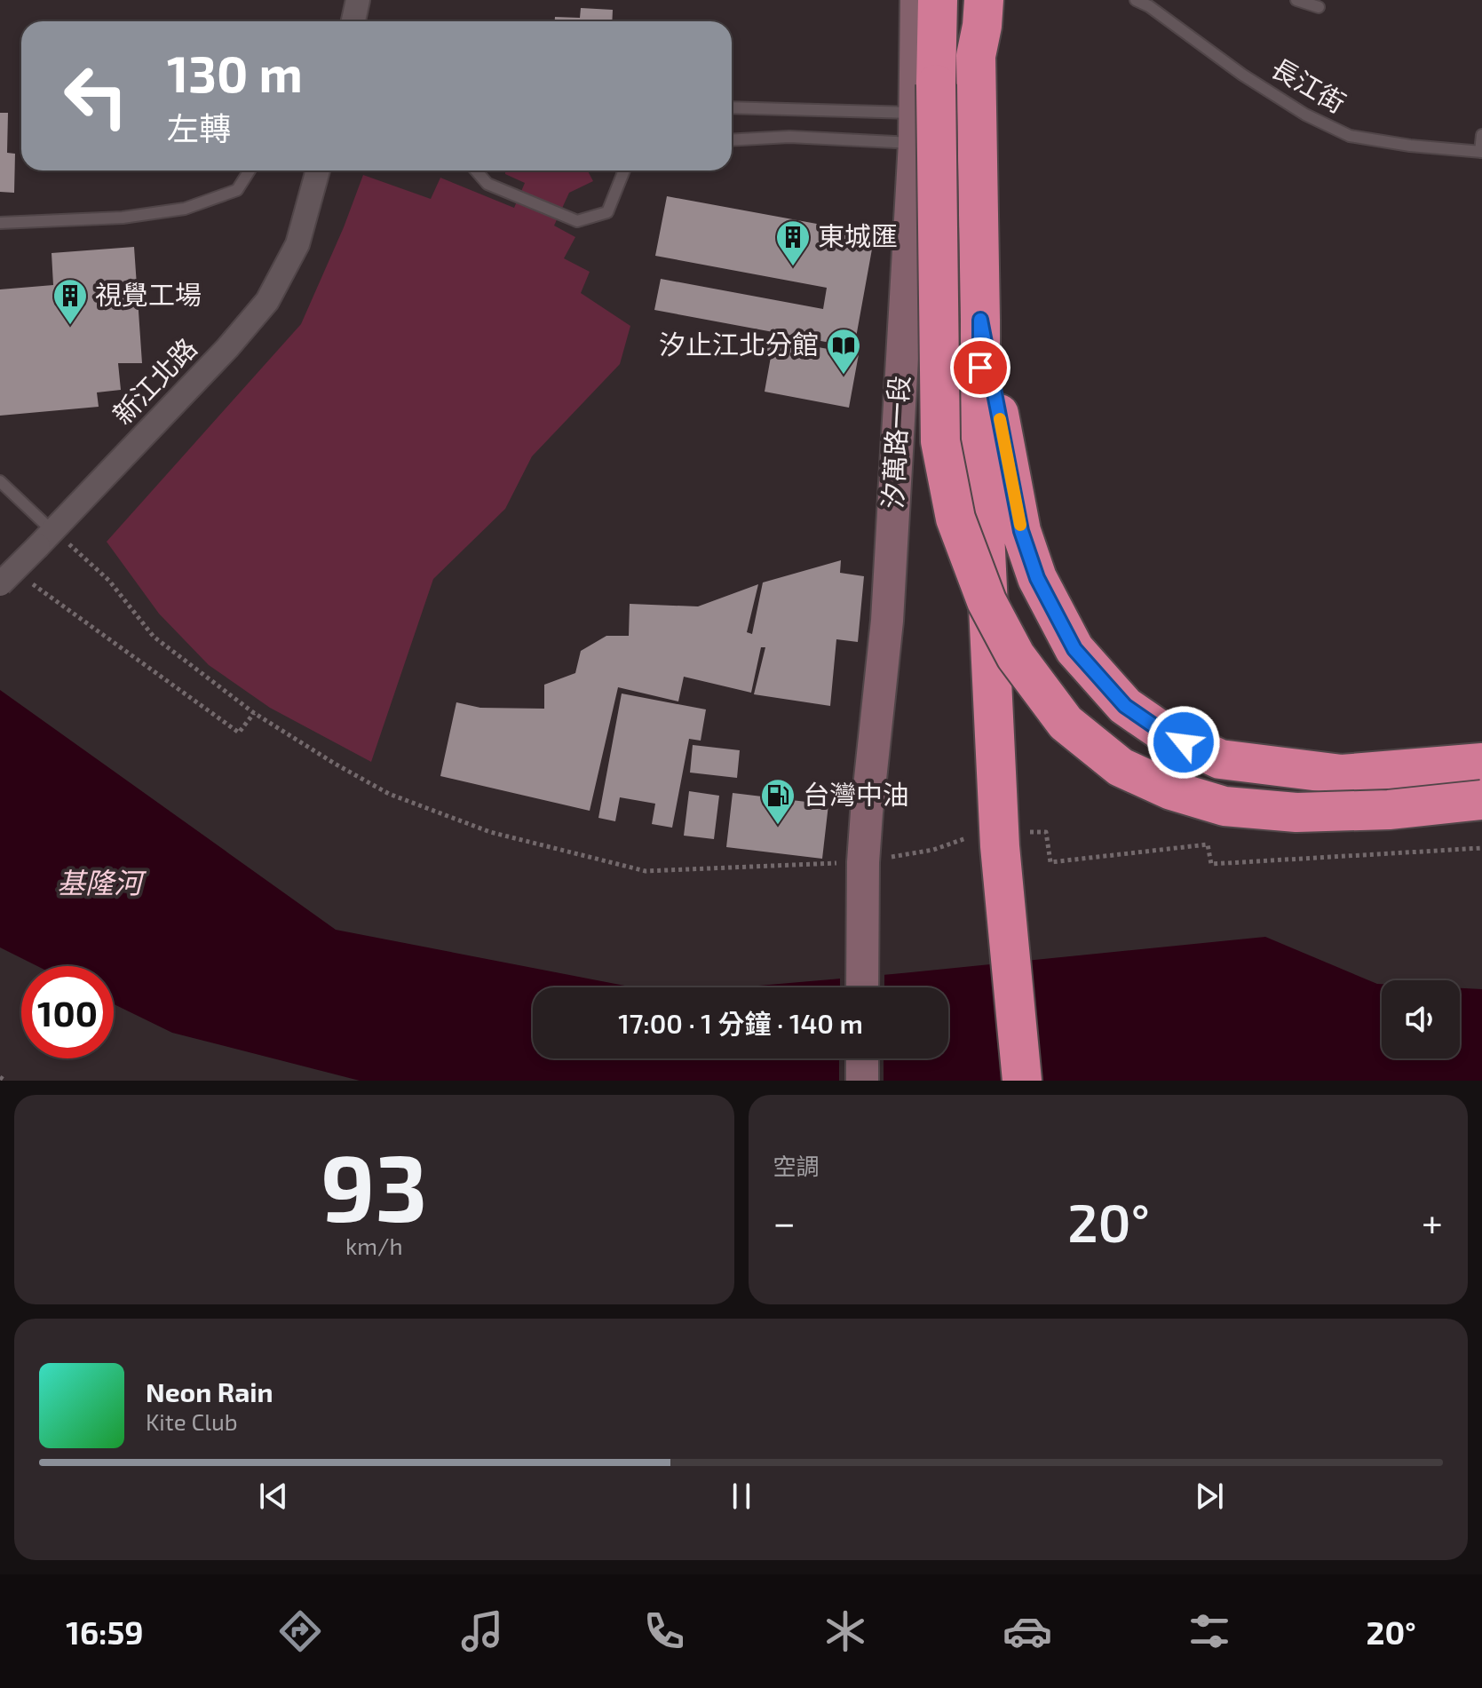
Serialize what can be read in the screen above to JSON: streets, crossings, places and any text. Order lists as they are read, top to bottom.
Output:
{
  "streets": {
    "street": ["新江北路", "汐萬路一段"],
    "lane": ["長江街"]
  },
  "water": ["基隆河"],
  "places": {
    "building": ["東城匯", "視覺工場"],
    "library": ["汐止江北分館"],
    "fuel station": ["台灣中油"]
  },
  "page": {
    "turn": ["130 m", "左轉"],
    "limit": "100",
    "trip": "17:00 · 1 分鐘 · 140 m",
    "tile": [
      ["93", "km/h"],
      "空調"
    ],
    "heat": ["−", "20°", "+"],
    "song": ["Neon Rain", "Kite Club"],
    "tabs": ["16:59", "20°"]
  }
}
